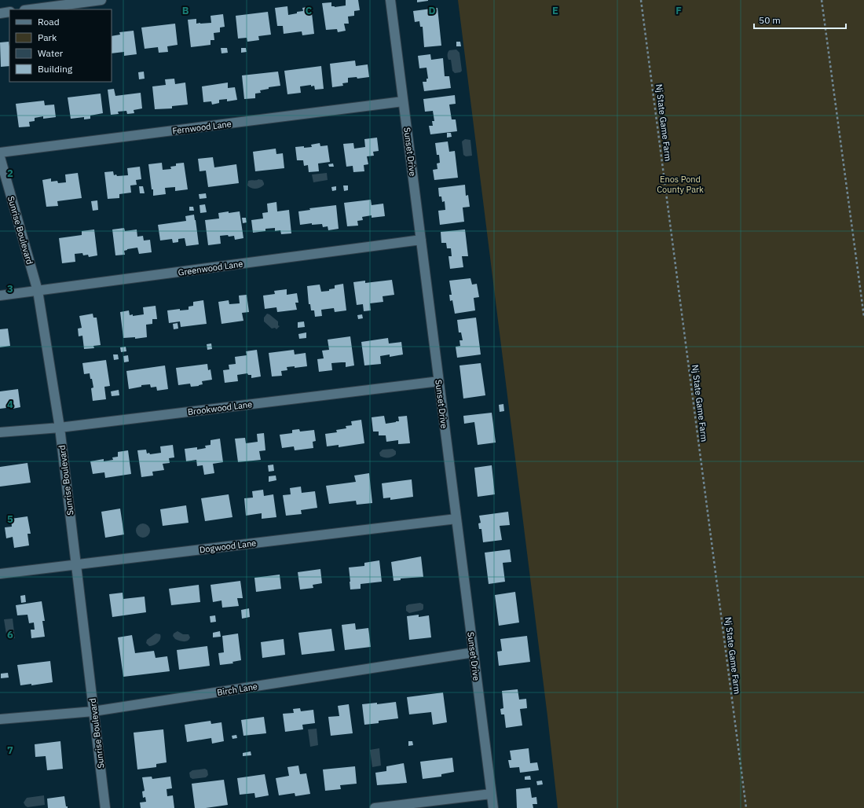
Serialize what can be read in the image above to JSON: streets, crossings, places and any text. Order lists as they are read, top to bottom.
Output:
{
  "streets": {
    "street": [
      "Fernwood Lane",
      "Sunset Drive",
      "Sunrise Boulevard",
      "Greenwood Lane",
      "Brookwood Lane",
      "Dogwood Lane",
      "Birch Lane"
    ],
    "path": ["Nj State Game Farm"]
  },
  "crossings": [
    ["Fernwood Lane", "Sunset Drive"],
    ["Sunset Drive", "Greenwood Lane"],
    ["Sunset Drive", "Brookwood Lane"],
    ["Sunset Drive", "Dogwood Lane"],
    ["Sunset Drive", "Birch Lane"],
    ["Sunrise Boulevard", "Greenwood Lane"],
    ["Sunrise Boulevard", "Brookwood Lane"],
    ["Sunrise Boulevard", "Dogwood Lane"],
    ["Sunrise Boulevard", "Birch Lane"]
  ],
  "parks": ["Enos Pond County Park"],
  "legend": [
    "Road",
    "Park",
    "Water",
    "Building"
  ],
  "scale_bar": "50 m",
  "grid": {
    "columns": [
      "B",
      "C",
      "D",
      "E",
      "F"
    ],
    "rows": [
      "2",
      "3",
      "4",
      "5",
      "6",
      "7"
    ]
  }
}
